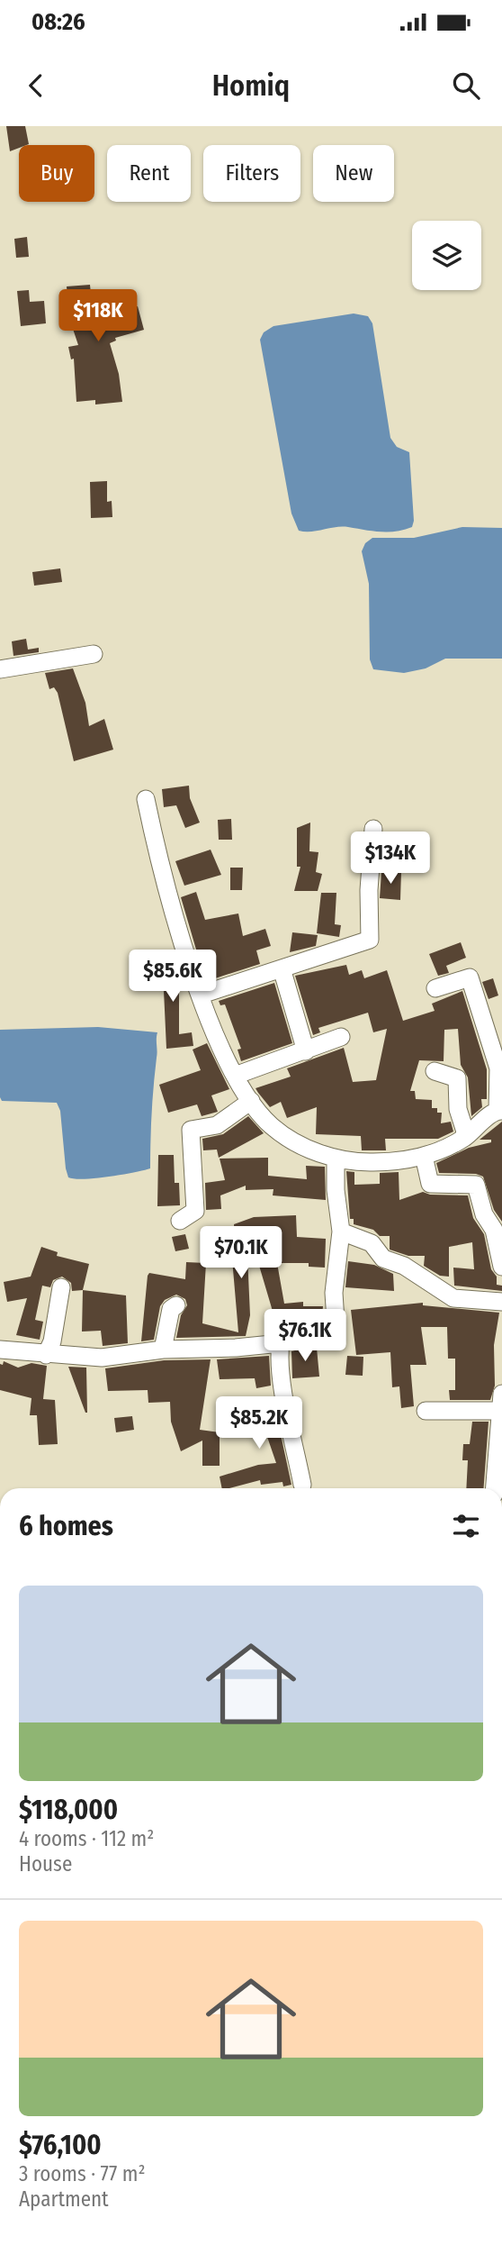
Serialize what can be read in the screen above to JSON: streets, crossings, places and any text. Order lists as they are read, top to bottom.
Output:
{
  "page": {
    "status": "08:26",
    "header": "Homiq",
    "chip": [
      "Buy",
      "Rent",
      "Filters",
      "New"
    ],
    "price": [
      "$118K",
      "$134K",
      "$85.6K",
      "$70.1K",
      "$76.1K",
      "$85.2K"
    ],
    "heading": "6 homes",
    "list": [
      {
        "name": "$118,000",
        "note": "4 rooms · 112 m² · House"
      },
      {
        "name": "$76,100",
        "note": "3 rooms · 77 m² · Apartment"
      }
    ]
  }
}
